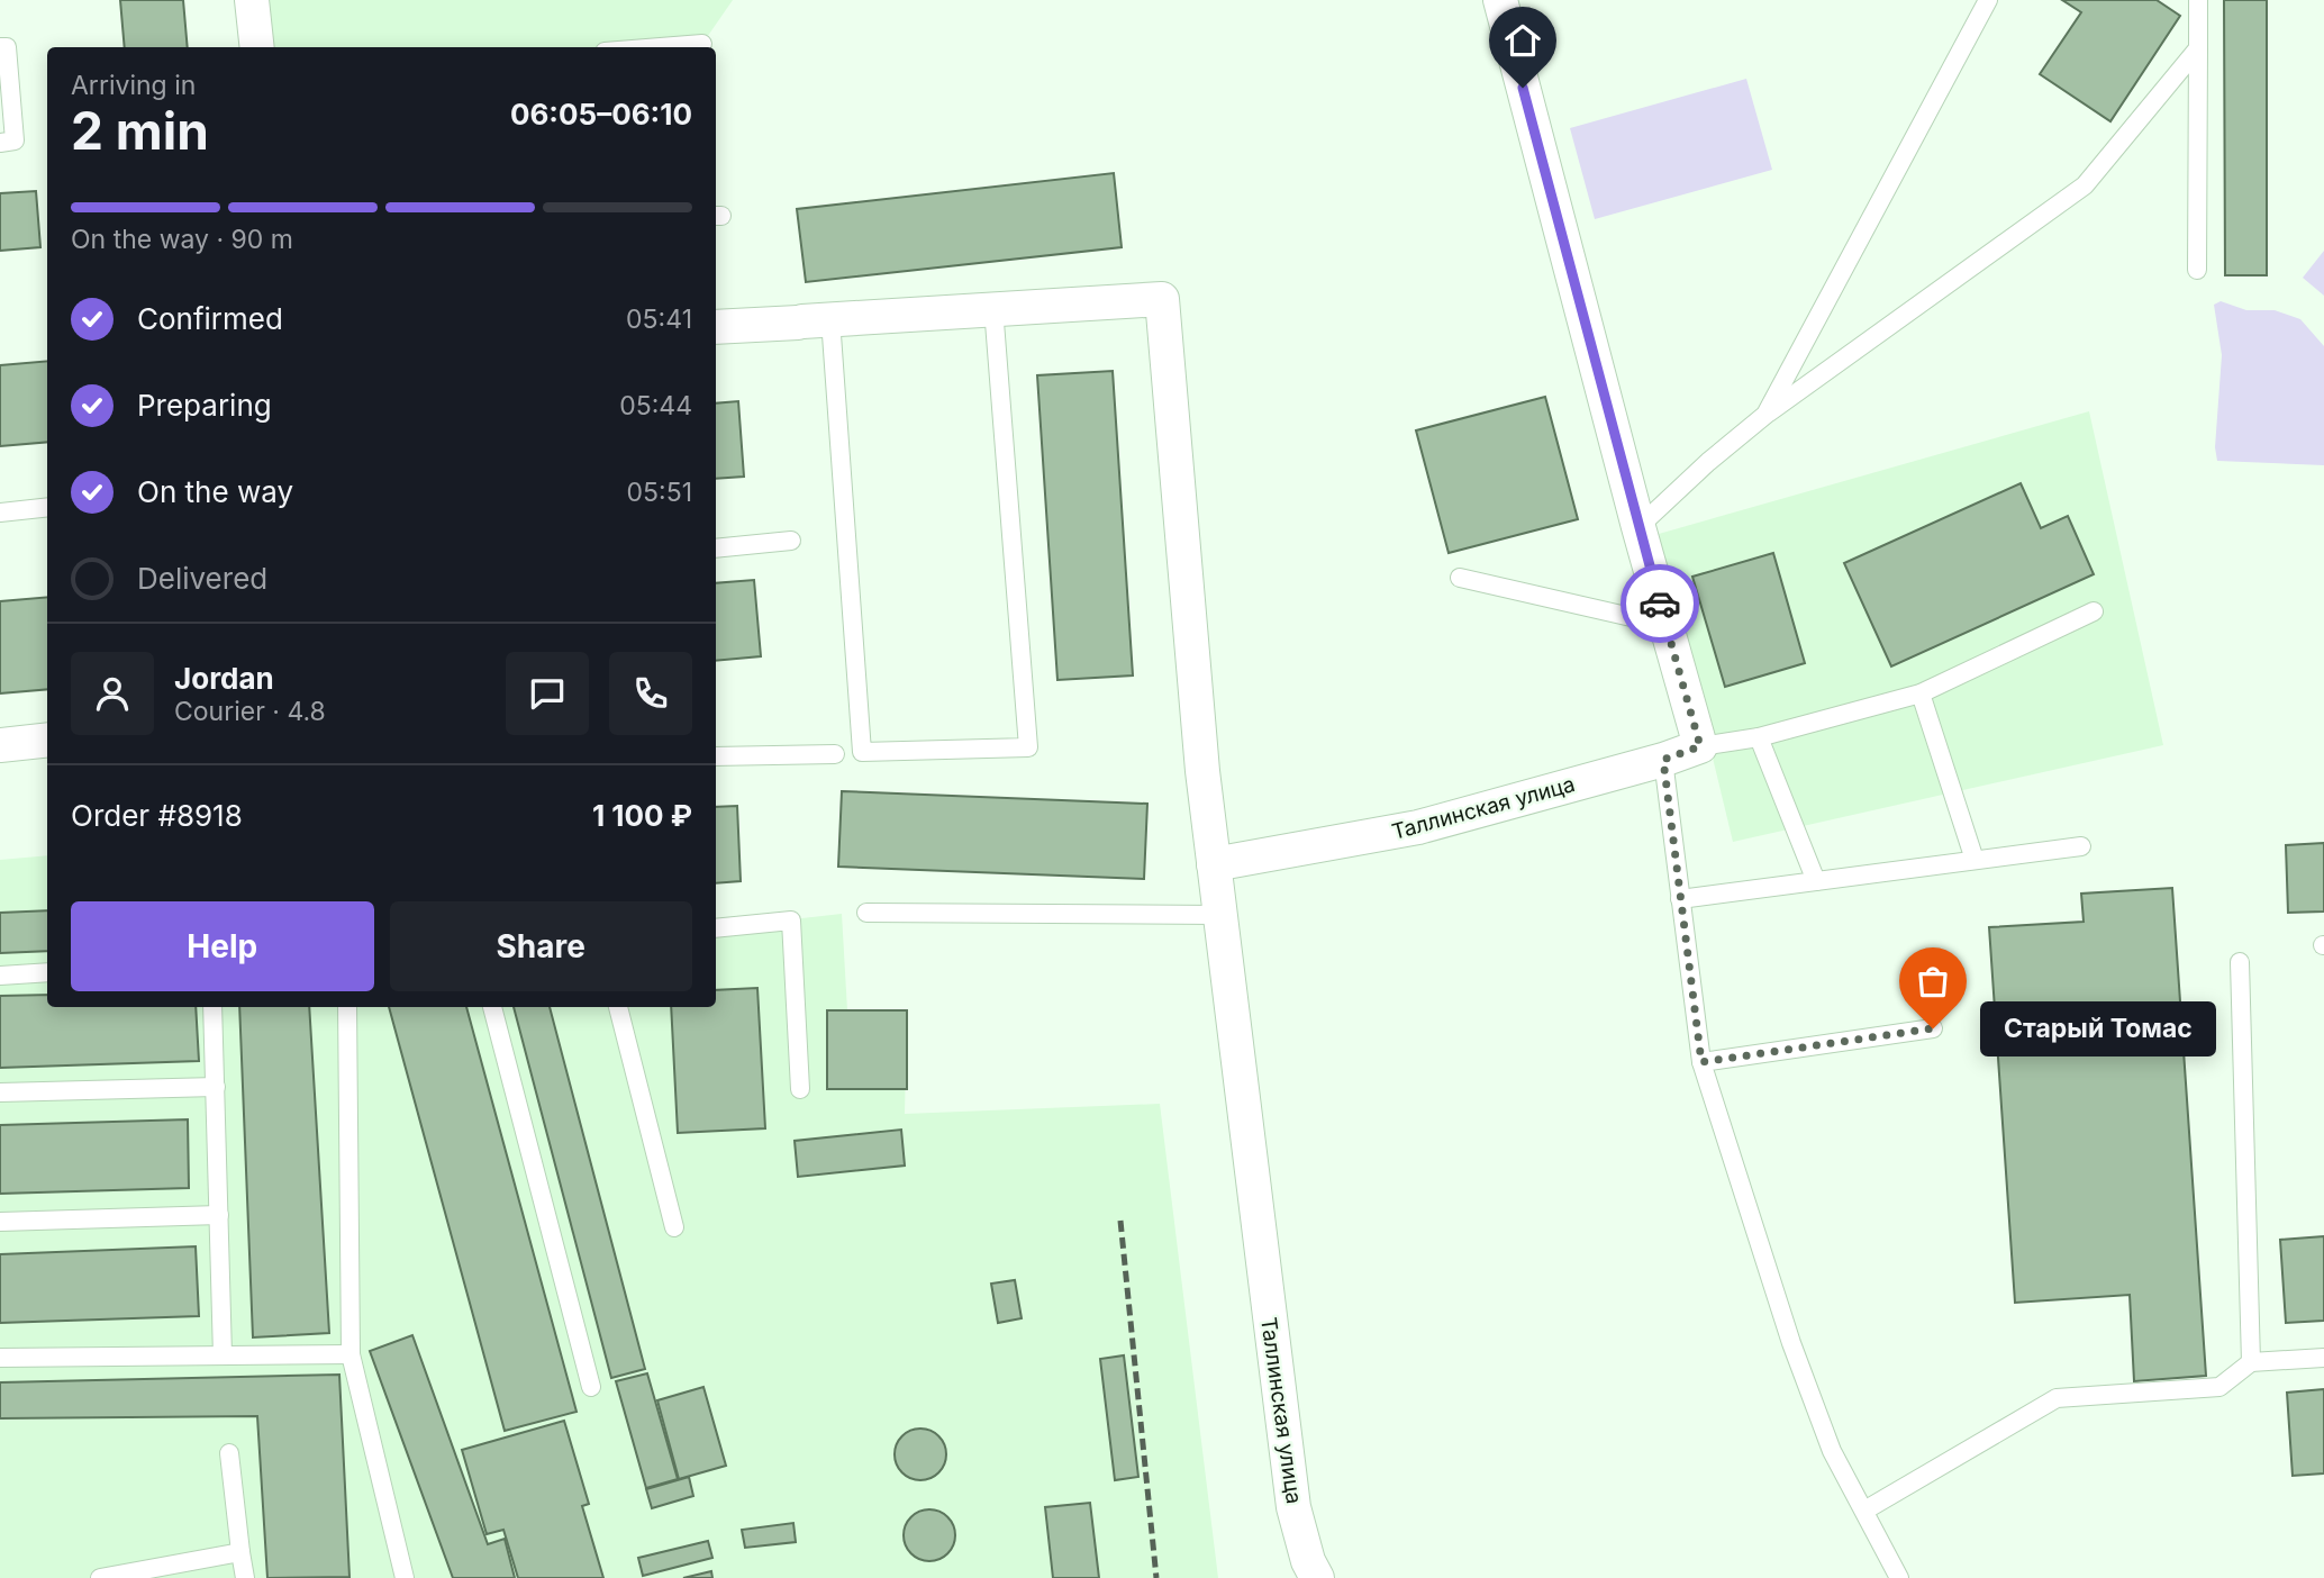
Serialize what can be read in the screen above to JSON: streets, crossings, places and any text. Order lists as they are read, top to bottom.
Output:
{
  "streets": {
    "street": ["Таллинская улица"]
  },
  "places": ["Старый Томас"],
  "page": {
    "heading": ["2 min", "Arriving in", "06:05–06:10"],
    "panel": [
      "Jordan",
      "Courier · 4.8",
      "Order #8918",
      "1 100 ₽"
    ],
    "bar": "On the way · 90 m",
    "list": [
      ["Confirmed", "05:41"],
      ["Preparing", "05:44"],
      ["On the way", "05:51"],
      "Delivered"
    ],
    "buttons": ["Help", "Share"],
    "bubble": "Старый Томас"
  }
}
